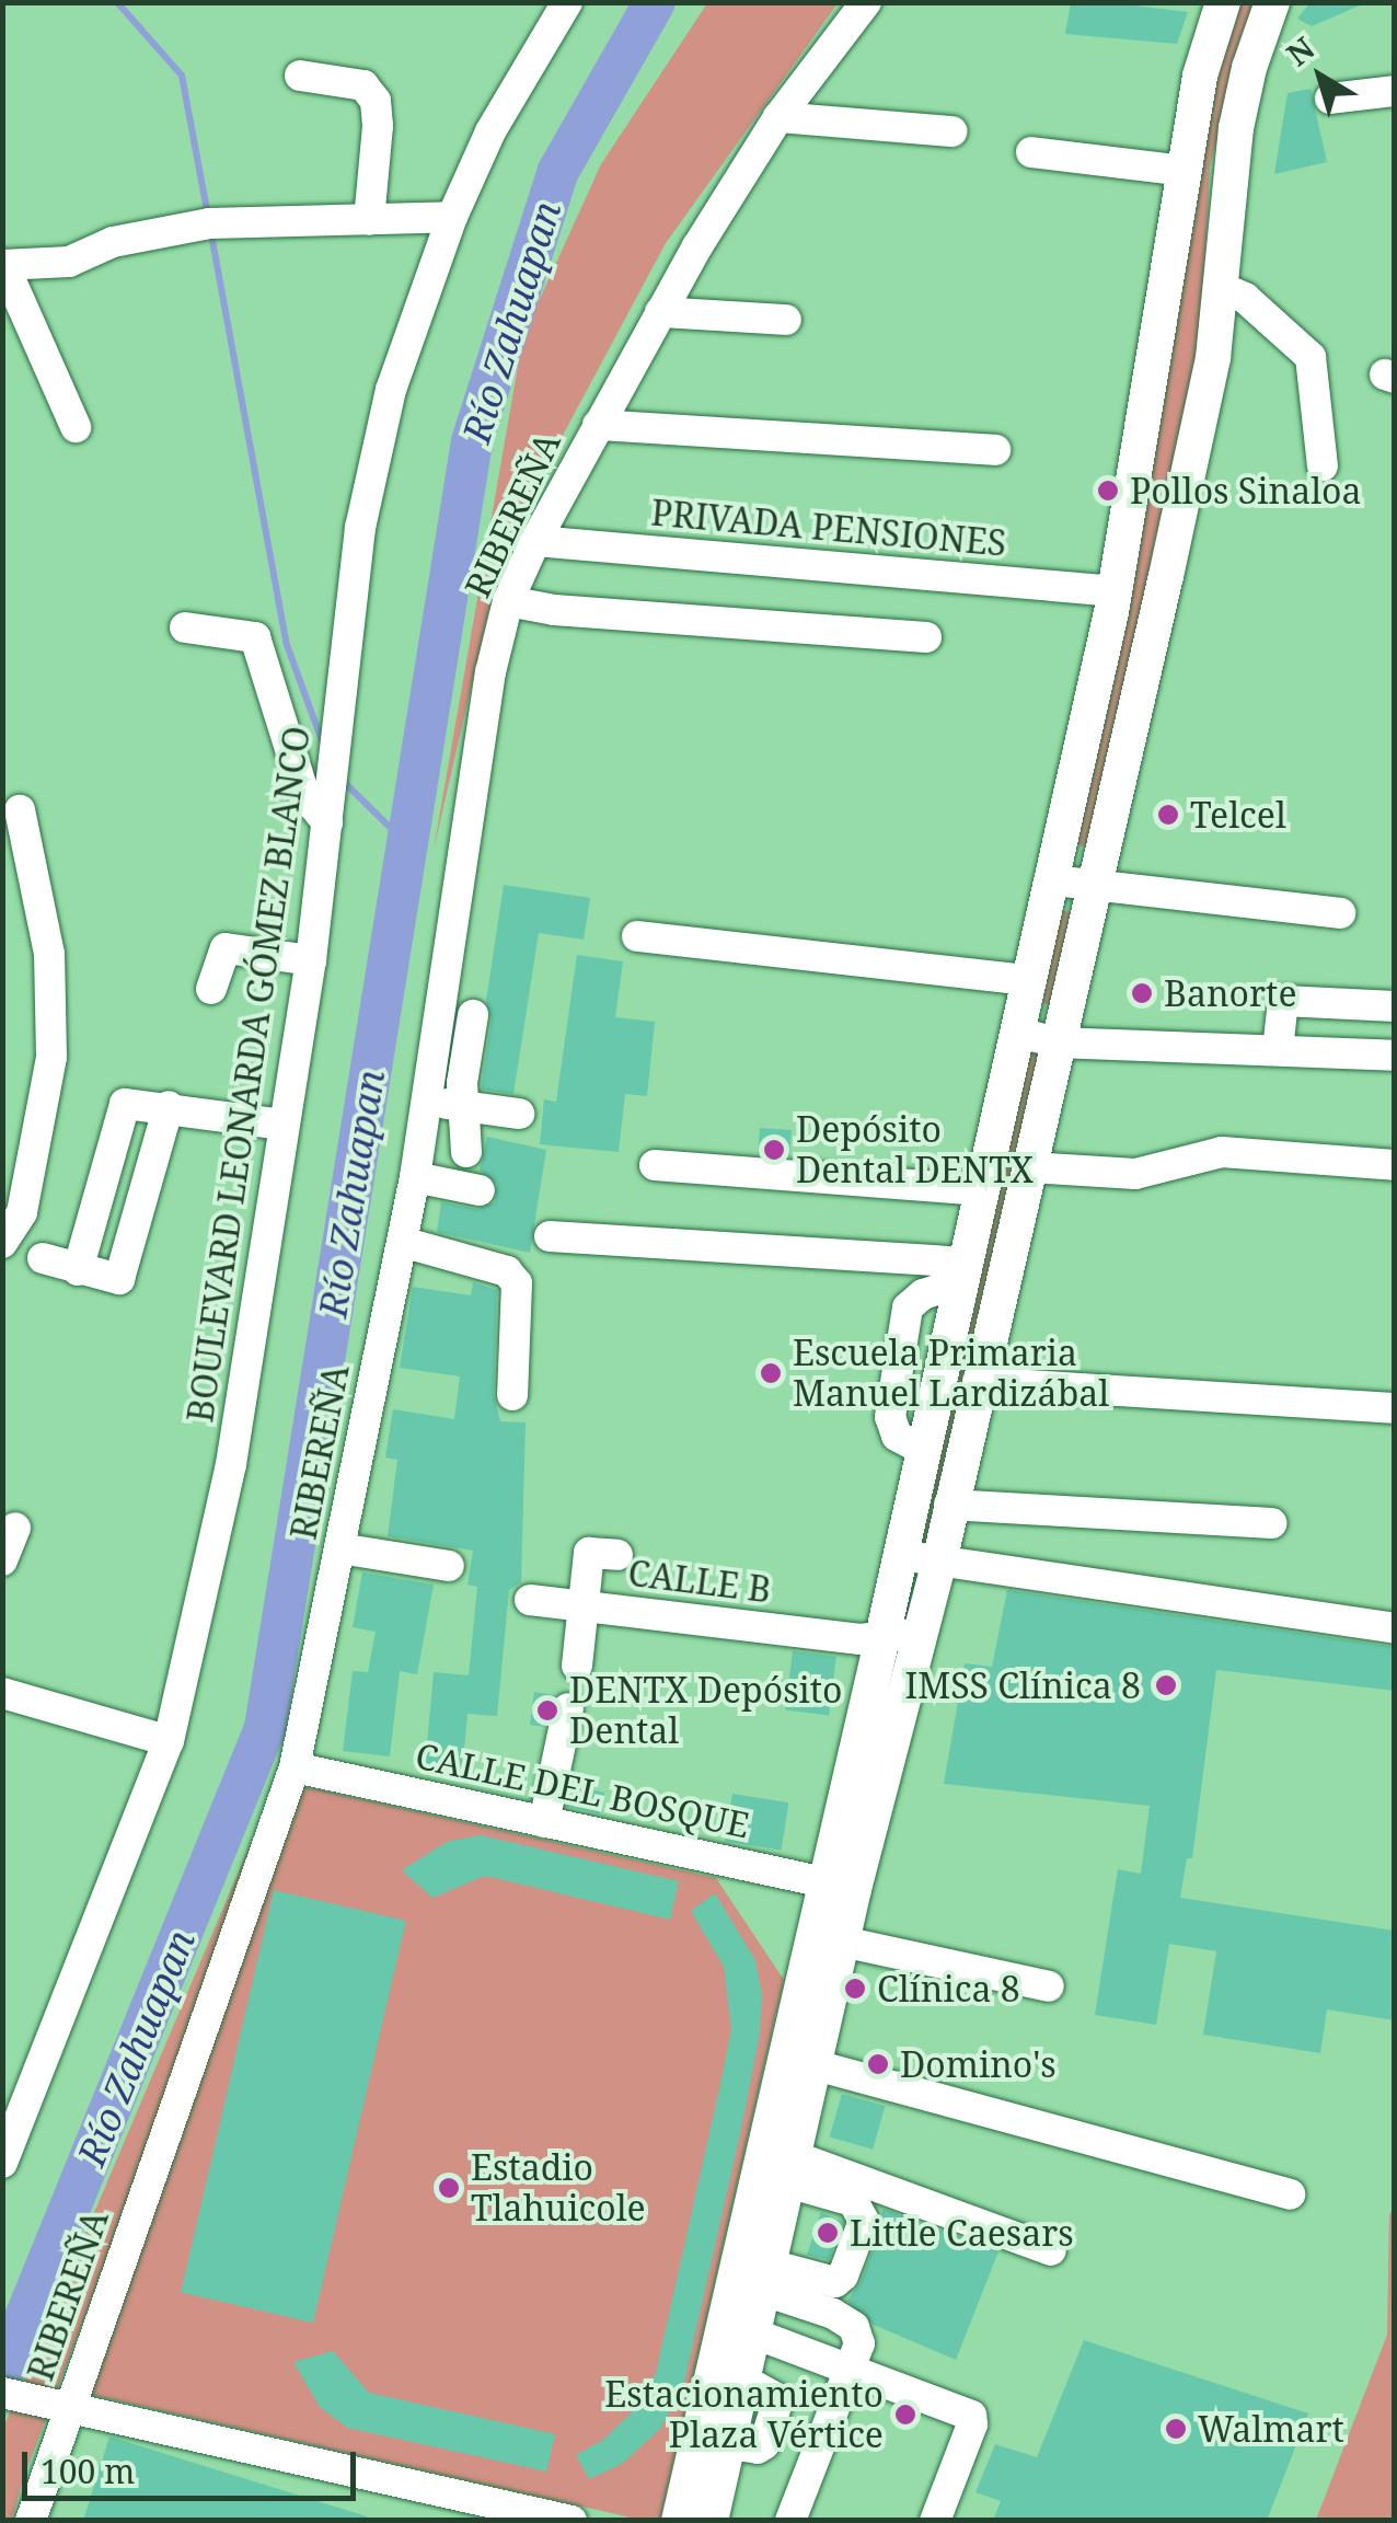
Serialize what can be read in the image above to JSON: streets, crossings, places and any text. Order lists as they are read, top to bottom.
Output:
{
  "streets": {
    "street": [
      "RIBEREÑA",
      "PRIVADA PENSIONES",
      "BOULEVARD LEONARDA GÓMEZ BLANCO",
      "CALLE B",
      "CALLE DEL BOSQUE"
    ]
  },
  "crossings": [
    ["RIBEREÑA", "PRIVADA PENSIONES"],
    ["RIBEREÑA", "CALLE DEL BOSQUE"]
  ],
  "water": ["Río Zahuapan"],
  "places": [
    "Pollos Sinaloa",
    "Telcel",
    "Banorte",
    "Depósito Dental DENTX",
    "Escuela Primaria Manuel Lardizábal",
    "IMSS Clínica 8",
    "DENTX Depósito Dental",
    "Clínica 8",
    "Domino's",
    "Estadio Tlahuicole",
    "Little Caesars",
    "Estacionamiento Plaza Vértice",
    "Walmart"
  ],
  "scale_bar": "100 m",
  "north": "top left"
}
